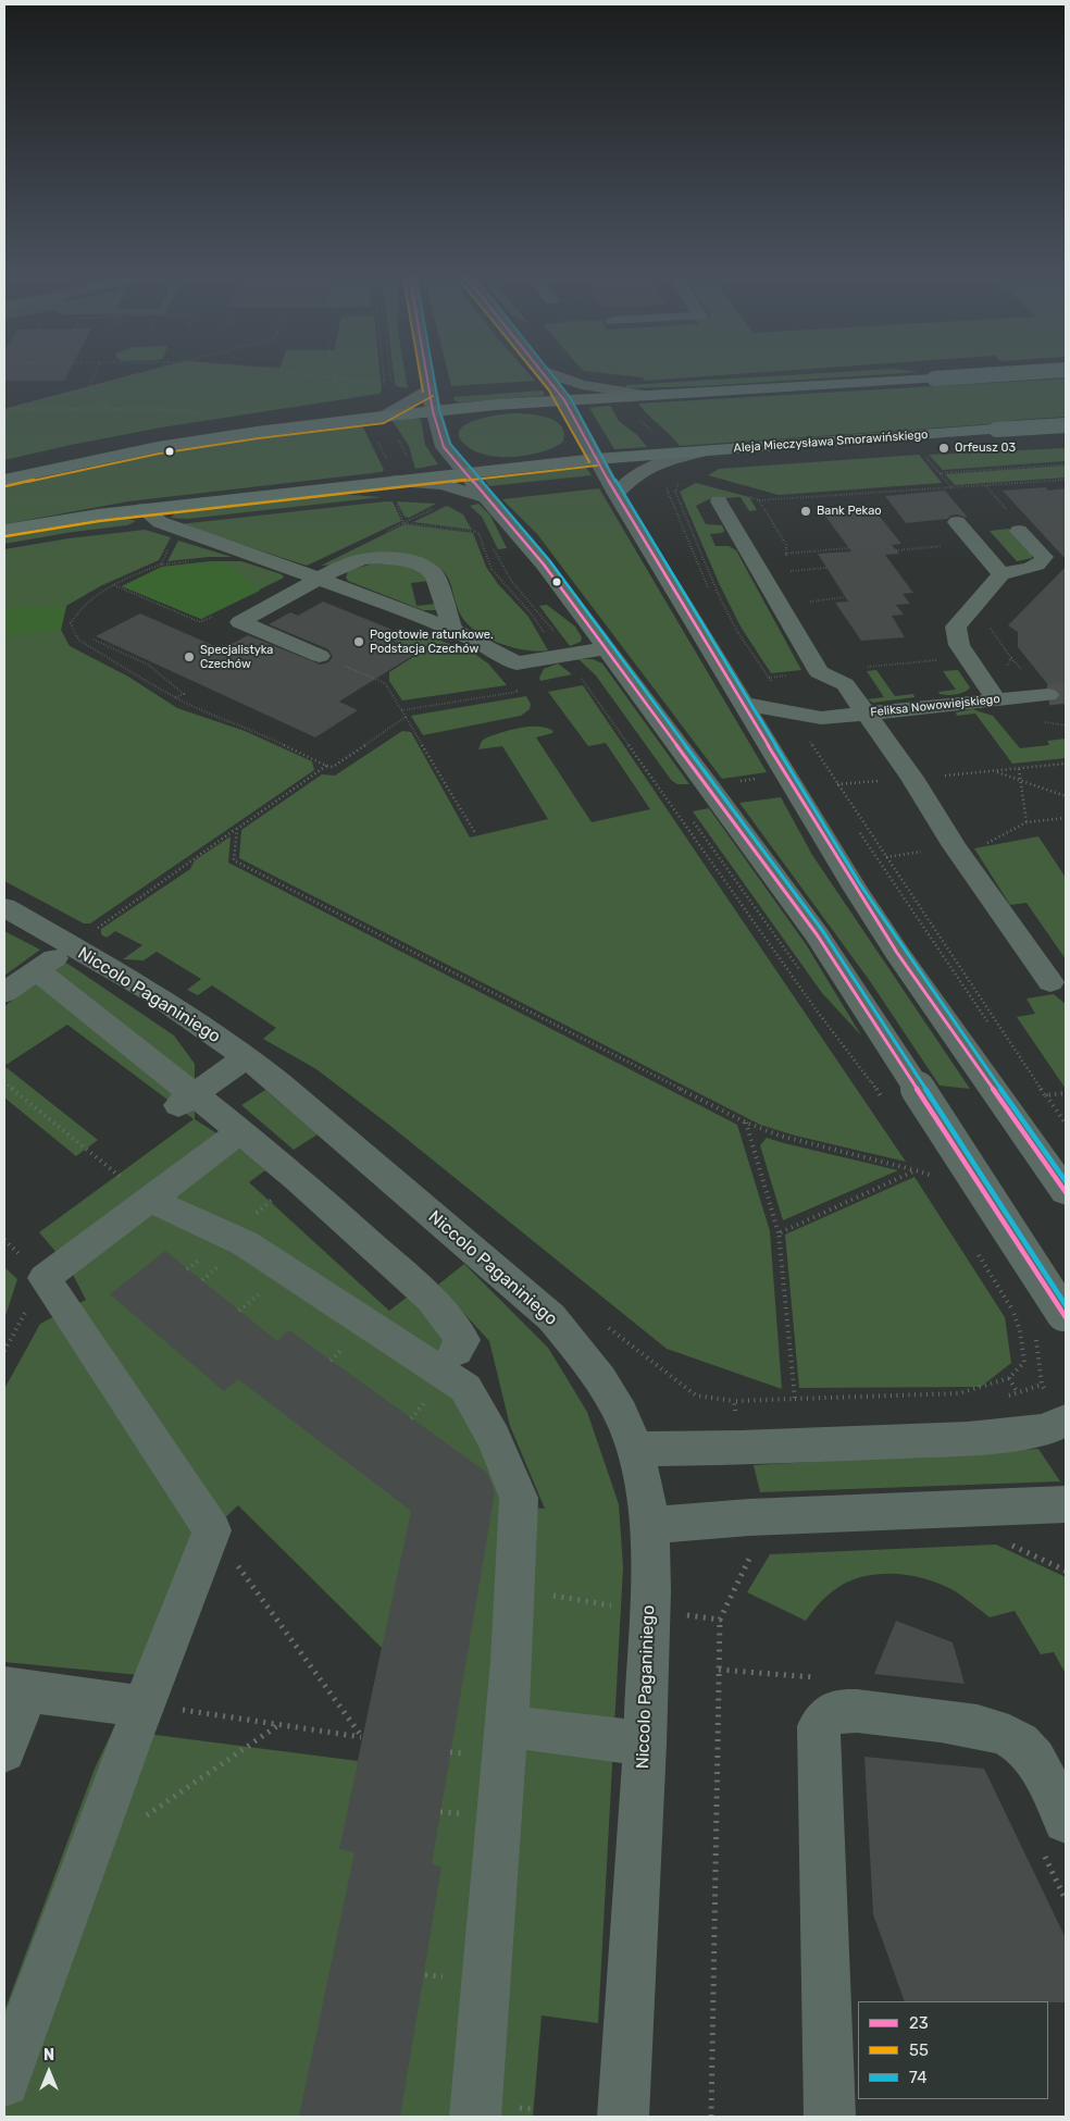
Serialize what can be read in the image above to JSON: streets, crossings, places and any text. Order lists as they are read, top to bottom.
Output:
{
  "streets": {
    "main road": ["Aleja Mieczysława Smorawińskiego"],
    "street": ["Feliksa Nowowiejskiego", "Niccolo Paganiniego"]
  },
  "places": [
    "Orfeusz 03",
    "Bank Pekao",
    "Pogotowie ratunkowe. Podstacja Czechów",
    "Specjalistyka Czechów"
  ],
  "lines": ["transit line 23", "transit line 55", "transit line 74"],
  "legend": ["23", "55", "74"],
  "north": "top"
}
